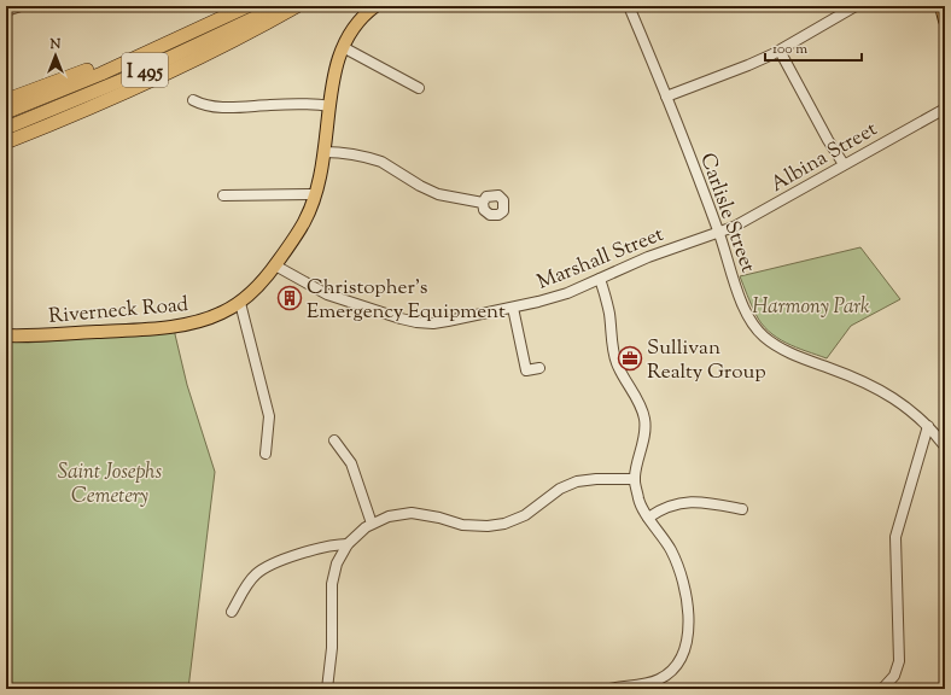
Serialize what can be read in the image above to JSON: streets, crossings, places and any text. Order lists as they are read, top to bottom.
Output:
{
  "streets": {
    "highway": ["I 495"],
    "main road": ["Riverneck Road"],
    "street": ["Albina Street", "Carlisle Street", "Marshall Street"]
  },
  "crossings": [
    ["Albina Street", "Carlisle Street"],
    ["Albina Street", "Marshall Street"],
    ["Carlisle Street", "Marshall Street"],
    ["Marshall Street", "Riverneck Road"]
  ],
  "parks": ["Harmony Park", "Saint Josephs Cemetery"],
  "places": {
    "building": ["Christopher's Emergency Equipment"],
    "office": ["Sullivan Realty Group"]
  },
  "scale_bar": "100 m",
  "north": "top"
}
